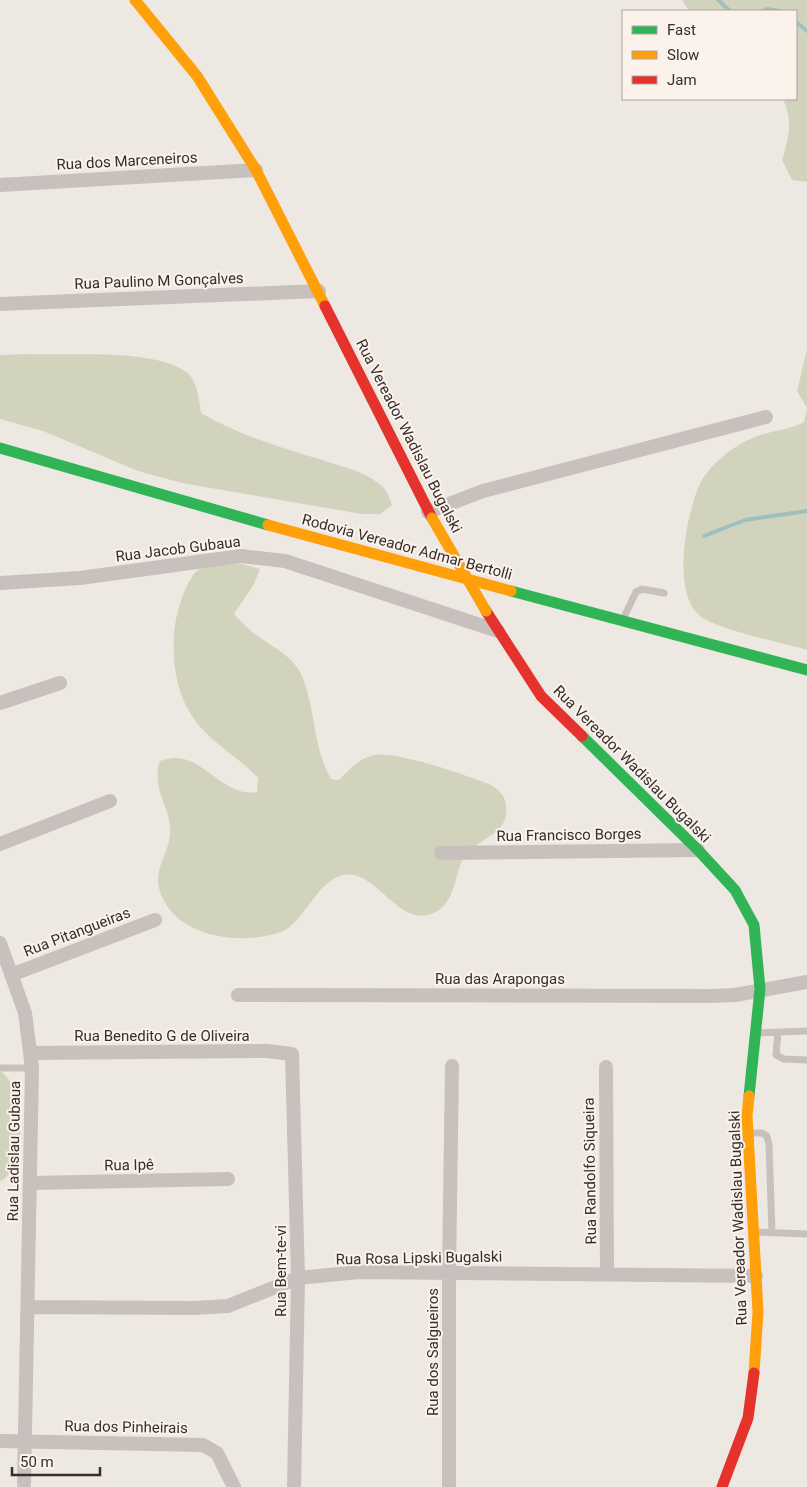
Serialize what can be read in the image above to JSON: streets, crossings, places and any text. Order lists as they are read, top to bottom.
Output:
{
  "streets": {
    "main road": ["Rua Vereador Wadislau Bugalski", "Rodovia Vereador Admar Bertolli"],
    "street": [
      "Rua dos Marceneiros",
      "Rua Paulino M Gonçalves",
      "Rua Jacob Gubaua",
      "Rua Francisco Borges",
      "Rua Pitangueiras",
      "Rua das Arapongas",
      "Rua Benedito G de Oliveira",
      "Rua Ladislau Gubaua",
      "Rua Ipê",
      "Rua Randolfo Siqueira",
      "Rua Rosa Lipski Bugalski",
      "Rua Bem-te-vi",
      "Rua dos Salgueiros",
      "Rua dos Pinheirais"
    ]
  },
  "crossings": [
    ["Rua dos Marceneiros", "Rua Vereador Wadislau Bugalski"],
    ["Rua Paulino M Gonçalves", "Rua Vereador Wadislau Bugalski"],
    ["Rua Vereador Wadislau Bugalski", "Rua Jacob Gubaua"],
    ["Rua Vereador Wadislau Bugalski", "Rua Francisco Borges"],
    ["Rua Vereador Wadislau Bugalski", "Rua das Arapongas"],
    ["Rua Vereador Wadislau Bugalski", "Rua Rosa Lipski Bugalski"],
    ["Rua Pitangueiras", "Rua Ladislau Gubaua"],
    ["Rua Benedito G de Oliveira", "Rua Ladislau Gubaua"],
    ["Rua Benedito G de Oliveira", "Rua Bem-te-vi"],
    ["Rua Ladislau Gubaua", "Rua Ipê"],
    ["Rua Ladislau Gubaua", "Rua Rosa Lipski Bugalski"],
    ["Rua Ladislau Gubaua", "Rua dos Pinheirais"],
    ["Rua Randolfo Siqueira", "Rua Rosa Lipski Bugalski"],
    ["Rua Rosa Lipski Bugalski", "Rua Bem-te-vi"],
    ["Rua Rosa Lipski Bugalski", "Rua dos Salgueiros"]
  ],
  "legend": ["Fast", "Slow", "Jam"],
  "scale_bar": "50 m"
}
